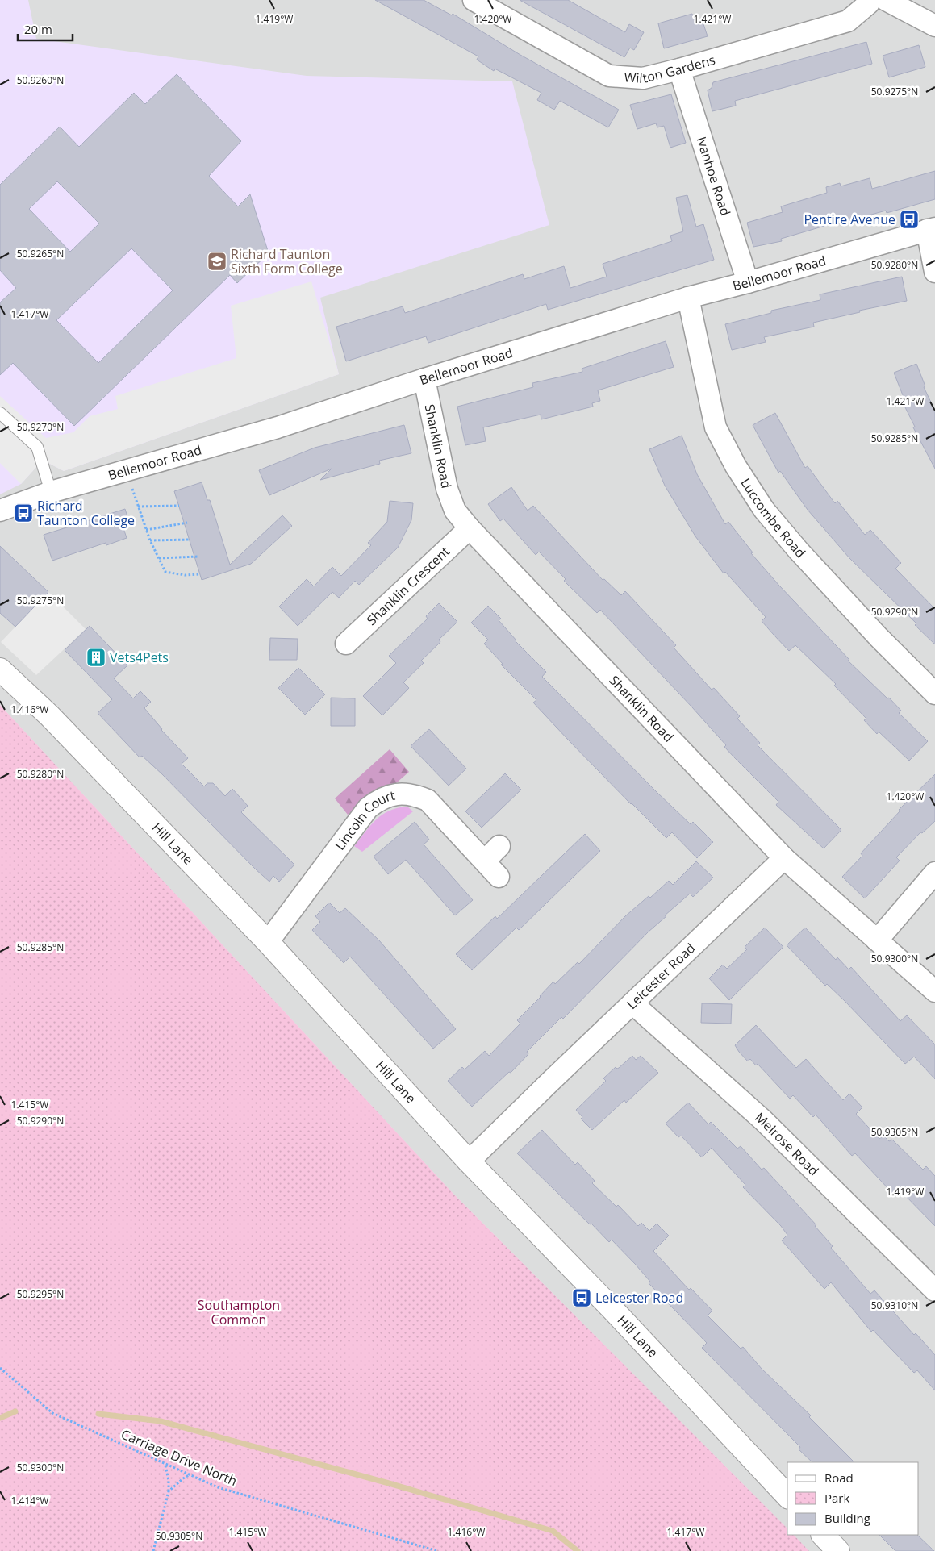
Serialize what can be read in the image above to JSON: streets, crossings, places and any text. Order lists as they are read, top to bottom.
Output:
{
  "streets": {
    "street": [
      "Wilton Gardens",
      "Ivanhoe Road",
      "Bellemoor Road",
      "Shanklin Road",
      "Luccombe Road",
      "Shanklin Crescent",
      "Lincoln Court",
      "Hill Lane",
      "Leicester Road",
      "Melrose Road"
    ],
    "path": ["Carriage Drive North"]
  },
  "crossings": [
    ["Wilton Gardens", "Ivanhoe Road"],
    ["Ivanhoe Road", "Bellemoor Road"],
    ["Bellemoor Road", "Shanklin Road"],
    ["Bellemoor Road", "Luccombe Road"],
    ["Shanklin Road", "Shanklin Crescent"],
    ["Shanklin Road", "Leicester Road"],
    ["Lincoln Court", "Hill Lane"],
    ["Hill Lane", "Leicester Road"],
    ["Leicester Road", "Melrose Road"]
  ],
  "parks": ["Southampton Common"],
  "places": {
    "bus stop": ["Pentire Avenue", "Richard Taunton College", "Leicester Road"],
    "school or university": ["Richard Taunton Sixth Form College"],
    "building": ["Vets4Pets"]
  },
  "legend": ["Road", "Park", "Building"],
  "scale_bar": "20 m",
  "coordinates": [
    "1.419°W",
    "1.420°W",
    "1.421°W",
    "50.9260°N",
    "50.9275°N",
    "50.9265°N",
    "50.9280°N",
    "1.417°W",
    "50.9270°N",
    "50.9285°N",
    "50.9290°N",
    "1.416°W",
    "50.9300°N",
    "1.415°W",
    "50.9305°N",
    "50.9295°N",
    "50.9310°N",
    "1.414°W"
  ]
}
